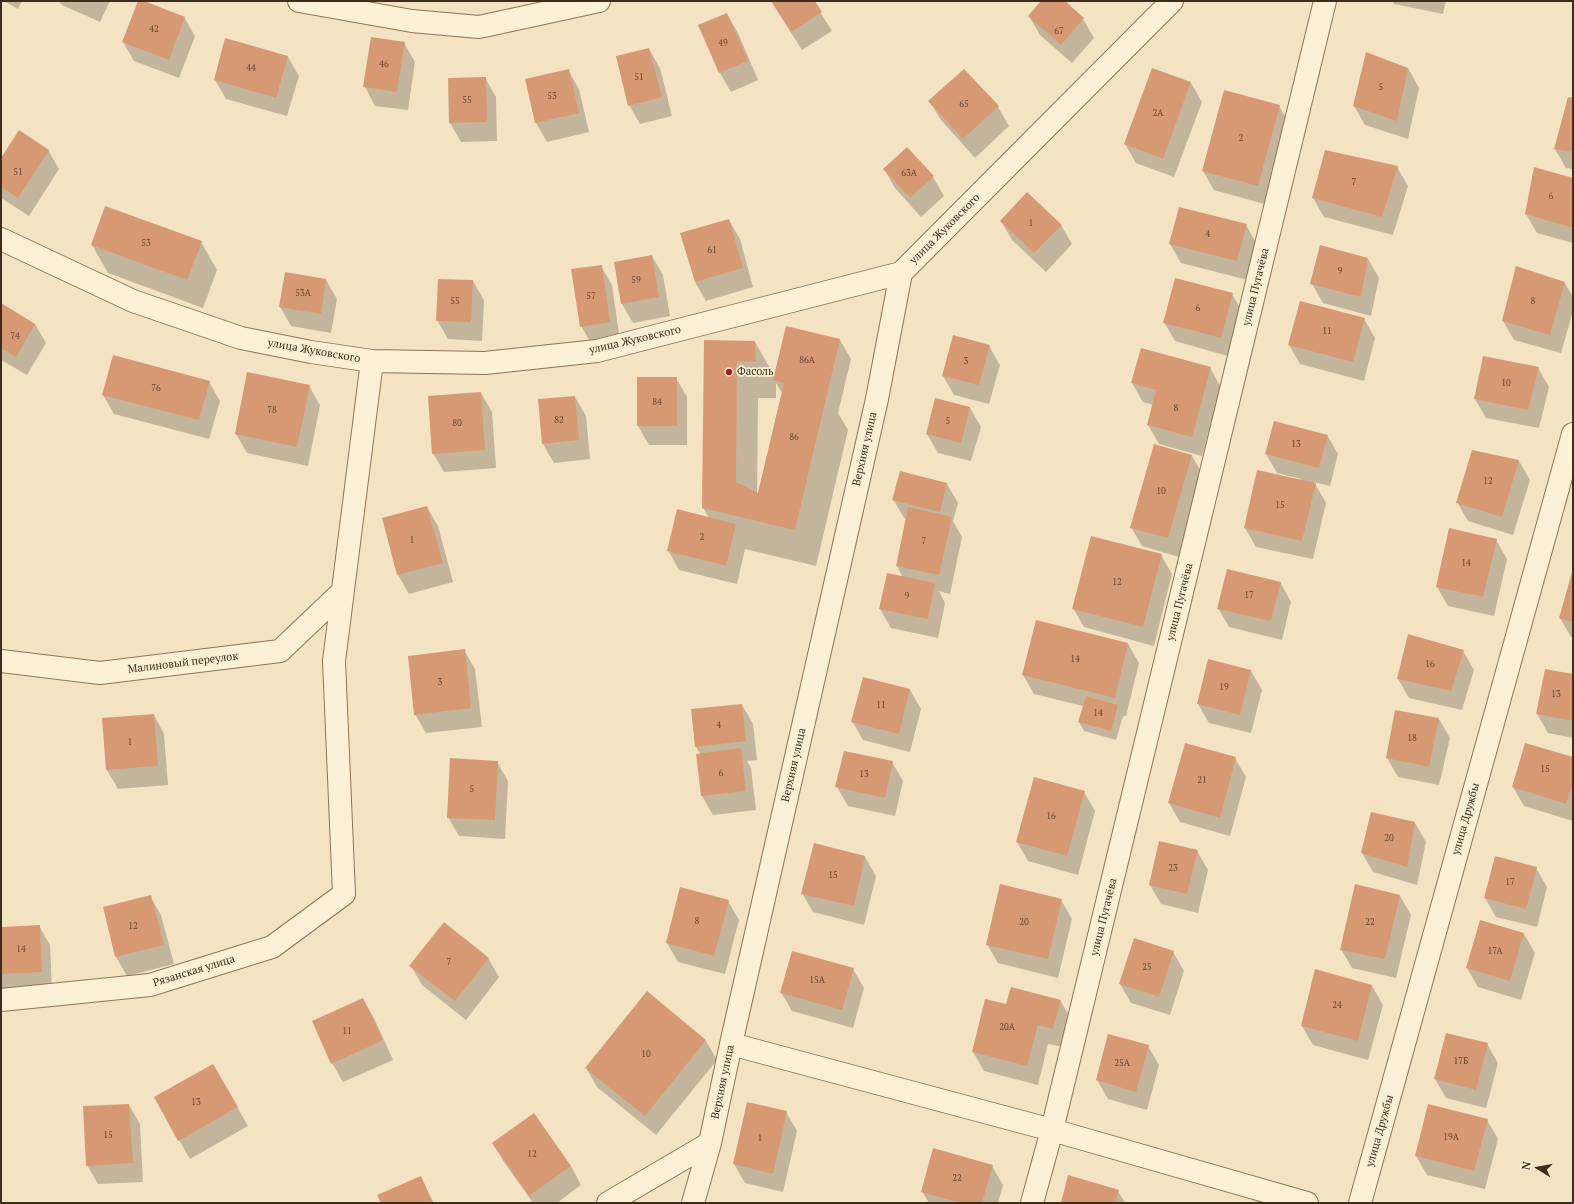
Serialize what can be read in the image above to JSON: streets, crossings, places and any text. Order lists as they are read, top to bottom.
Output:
{
  "streets": {
    "street": [
      "улица Жуковского",
      "улица Пугачёва",
      "Верхняя улица",
      "Малиновый переулок",
      "улица Дружбы",
      "Рязанская улица"
    ]
  },
  "crossings": [
    ["улица Жуковского", "Верхняя улица"],
    ["Малиновый переулок", "Рязанская улица"]
  ],
  "places": ["Фасоль"],
  "house_numbers": [
    "42",
    "67",
    "49",
    "46",
    "44",
    "51",
    "5",
    "53",
    "55",
    "65",
    "2А",
    "2",
    "51",
    "63А",
    "7",
    "6",
    "1",
    "4",
    "53",
    "61",
    "9",
    "59",
    "53А",
    "57",
    "55",
    "8",
    "6",
    "11",
    "74",
    "86А",
    "3",
    "10",
    "76",
    "84",
    "8",
    "78",
    "82",
    "5",
    "80",
    "86",
    "13",
    "12",
    "10",
    "15",
    "2",
    "1",
    "7",
    "14",
    "12",
    "17",
    "9",
    "14",
    "16",
    "3",
    "19",
    "13",
    "11",
    "14",
    "4",
    "18",
    "1",
    "15",
    "6",
    "13",
    "21",
    "5",
    "16",
    "20",
    "23",
    "15",
    "17",
    "8",
    "20",
    "22",
    "12",
    "14",
    "17А",
    "7",
    "25",
    "15А",
    "24",
    "20А",
    "11",
    "10",
    "17Б",
    "25А",
    "13",
    "15",
    "19А",
    "1",
    "12",
    "22"
  ],
  "north": "left"
}
